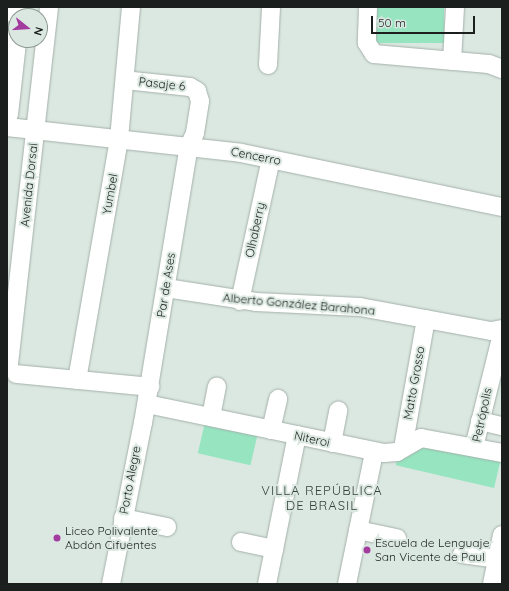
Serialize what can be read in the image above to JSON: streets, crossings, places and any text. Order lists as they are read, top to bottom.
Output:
{
  "streets": {
    "street": [
      "Pasaje 6",
      "Cencerro",
      "Avenida Dorsal",
      "Yumbel",
      "Olhaberry",
      "Par de Ases",
      "Alberto González Barahona",
      "Matto Grosso",
      "Petrópolis",
      "Niteroi",
      "Porto Alegre"
    ]
  },
  "crossings": [
    ["Pasaje 6", "Yumbel"],
    ["Pasaje 6", "Par de Ases"],
    ["Cencerro", "Avenida Dorsal"],
    ["Cencerro", "Yumbel"],
    ["Cencerro", "Olhaberry"],
    ["Cencerro", "Par de Ases"],
    ["Avenida Dorsal", "Niteroi"],
    ["Yumbel", "Niteroi"],
    ["Olhaberry", "Alberto González Barahona"],
    ["Par de Ases", "Alberto González Barahona"],
    ["Par de Ases", "Niteroi"],
    ["Par de Ases", "Porto Alegre"],
    ["Alberto González Barahona", "Matto Grosso"],
    ["Matto Grosso", "Niteroi"],
    ["Petrópolis", "Niteroi"]
  ],
  "districts": ["VILLA REPÚBLICA DE BRASIL"],
  "places": ["Liceo Polivalente Abdón Cifuentes", "Escuela de Lenguaje San Vicente de Paul"],
  "scale_bar": "50 m",
  "north": "right"
}
